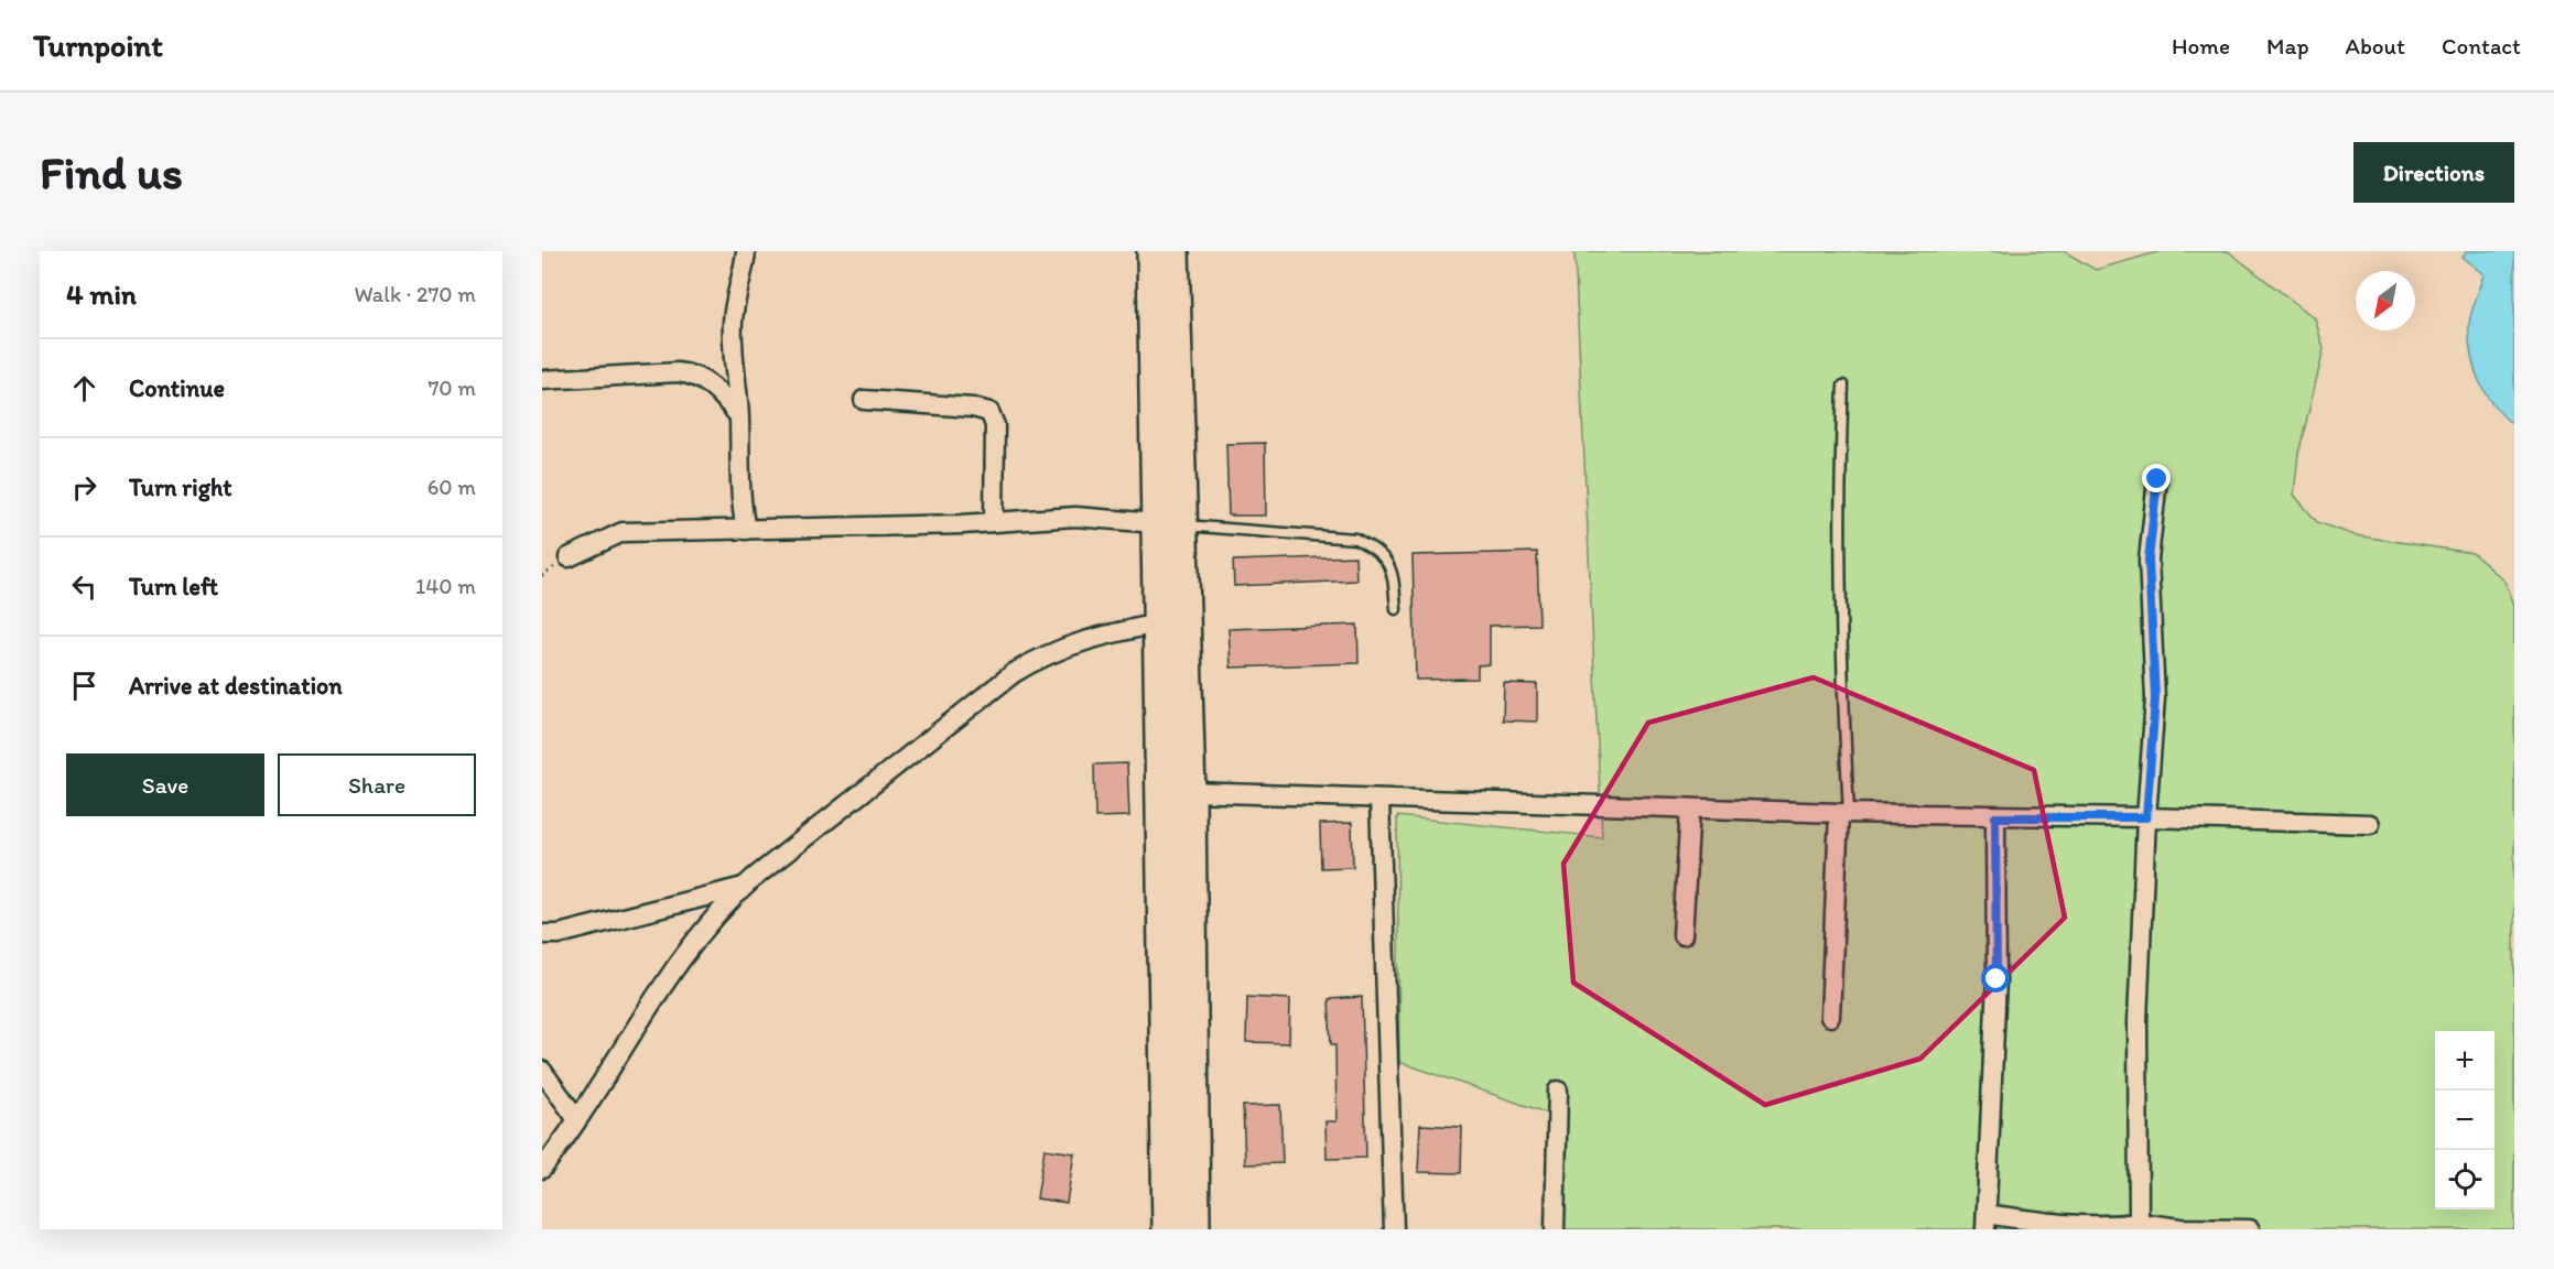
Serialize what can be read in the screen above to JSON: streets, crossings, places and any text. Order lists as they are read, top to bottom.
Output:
{
  "north": "bottom left",
  "page": {
    "header": "Turnpoint",
    "nav": [
      "Home",
      "Map",
      "About",
      "Contact"
    ],
    "buttons": [
      "Directions",
      ["Save", "Share"]
    ],
    "title": "Find us",
    "heading": ["4 min", "Walk · 270 m"],
    "list": [
      ["Continue", "70 m"],
      ["Turn right", "60 m"],
      ["Turn left", "140 m"],
      "Arrive at destination"
    ],
    "map_buttons": ["+", "−"]
  }
}
